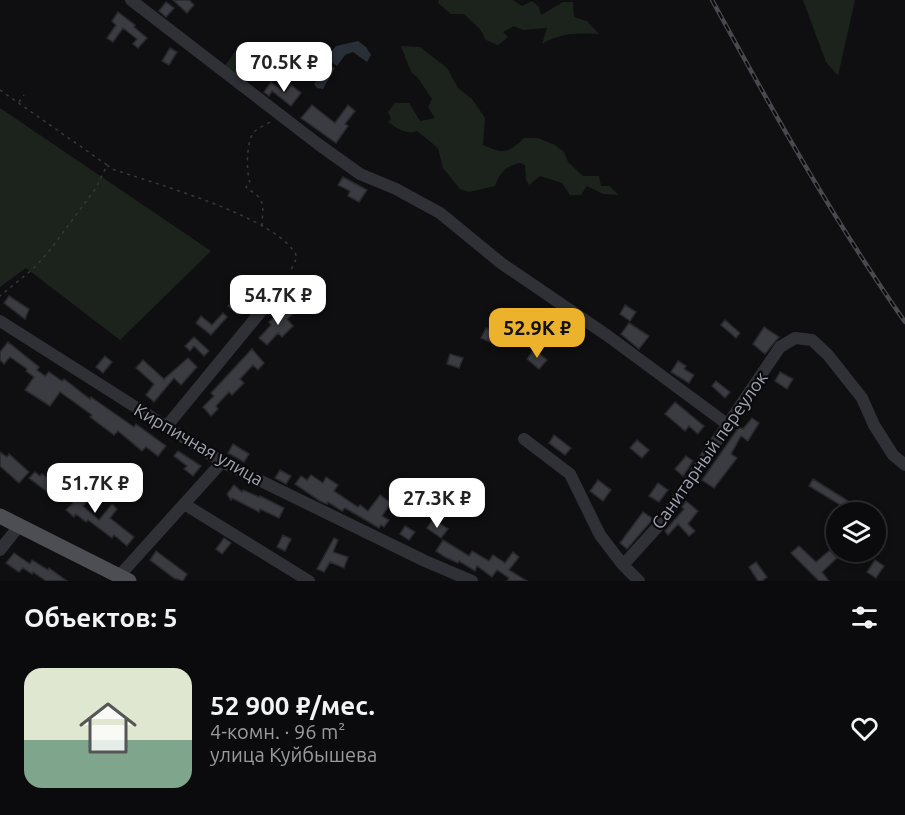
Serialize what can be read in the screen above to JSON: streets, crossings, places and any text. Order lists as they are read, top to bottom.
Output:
{
  "streets": {
    "street": ["Кирпичная улица", "Санитарный переулок"]
  },
  "page": {
    "price": [
      "70.5K ₽",
      "54.7K ₽",
      "52.9K ₽",
      "51.7K ₽",
      "27.3K ₽"
    ],
    "heading": "Объектов: 5",
    "list": [
      {
        "name": "52 900 ₽/мес.",
        "note": "4-комн. · 96 m² · улица Куйбышева"
      }
    ]
  }
}
